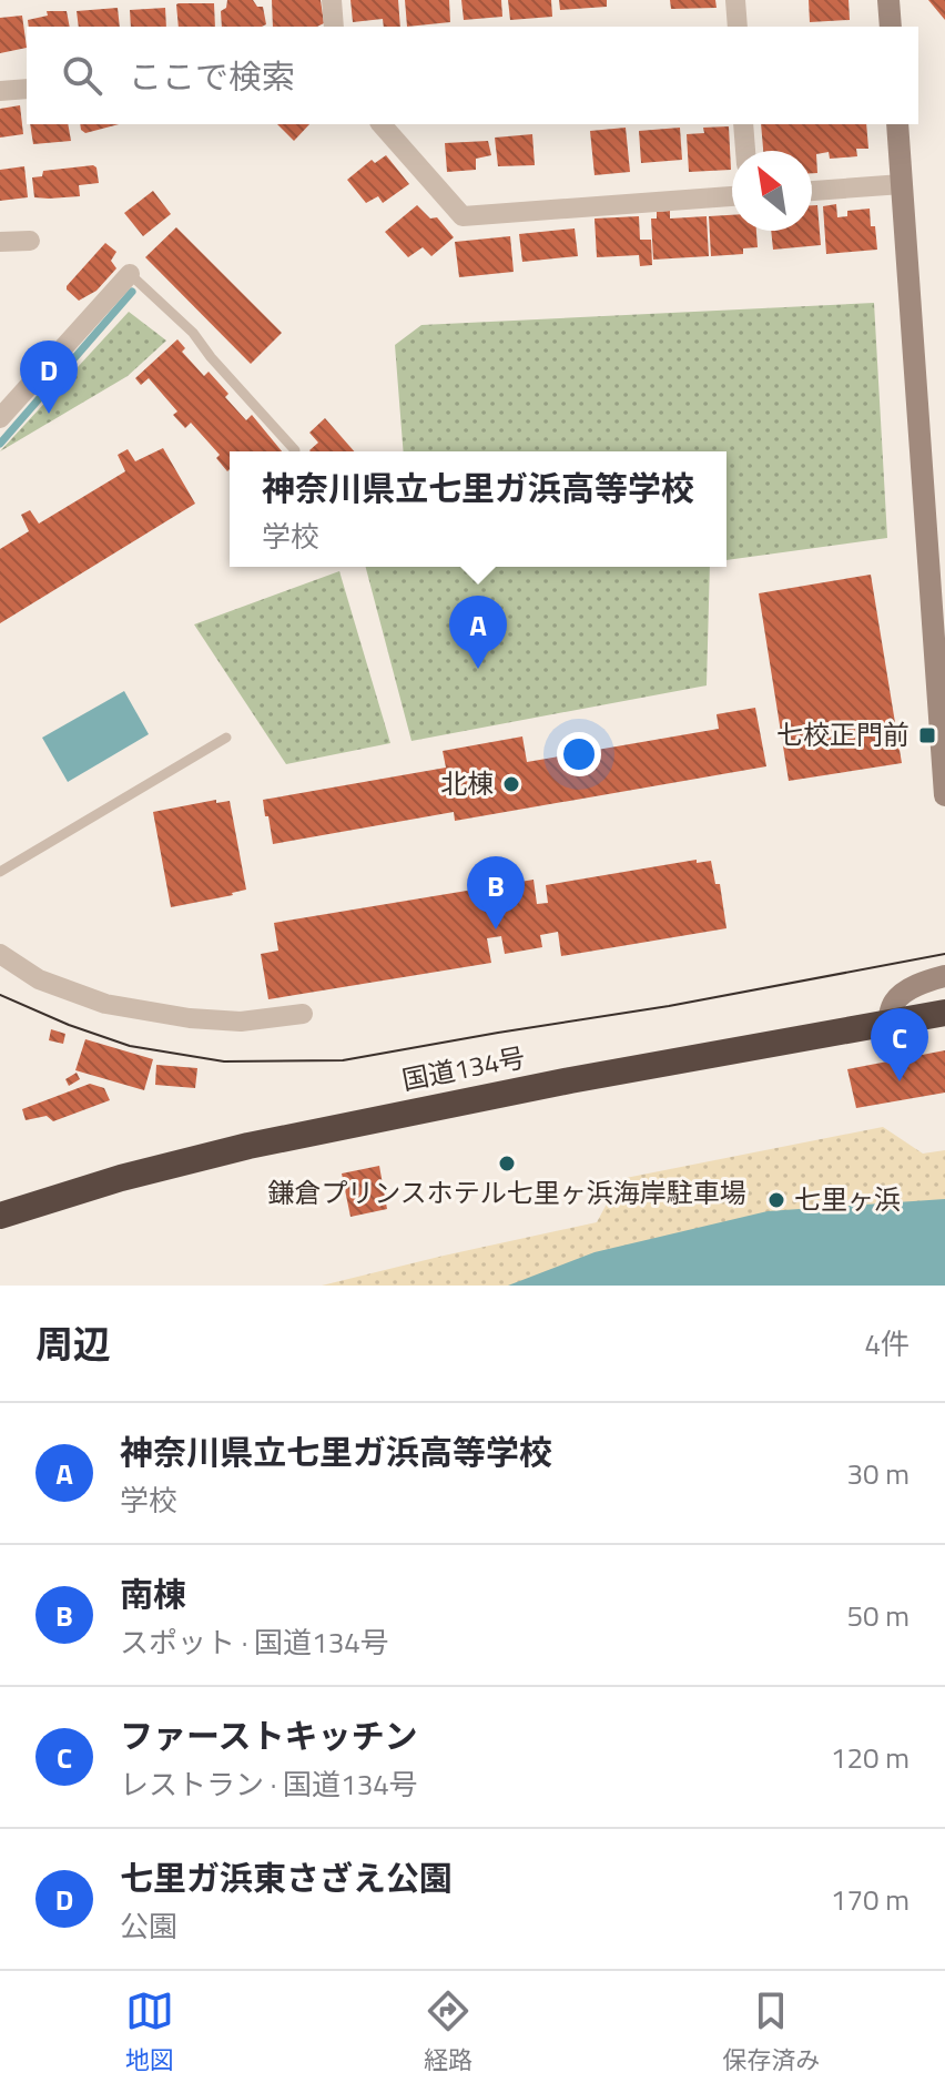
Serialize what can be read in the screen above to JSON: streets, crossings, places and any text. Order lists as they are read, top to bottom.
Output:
{
  "streets": {
    "highway": ["国道134号"]
  },
  "places": {
    "transit": ["七校正門前"],
    "other": ["北棟", "鎌倉プリンスホテル七里ヶ浜海岸駐車場", "七里ヶ浜"]
  },
  "north": "top left",
  "page": {
    "search": "ここで検索",
    "pins": [
      "D",
      "A",
      "B",
      "C"
    ],
    "popup": ["神奈川県立七里ガ浜高等学校", "学校"],
    "heading": ["周辺", "4件"],
    "list": [
      {
        "mark": "A",
        "name": "神奈川県立七里ガ浜高等学校",
        "note": "学校",
        "value": "30 m"
      },
      {
        "mark": "B",
        "name": "南棟",
        "note": "スポット · 国道134号",
        "value": "50 m"
      },
      {
        "mark": "C",
        "name": "ファーストキッチン",
        "note": "レストラン · 国道134号",
        "value": "120 m"
      },
      {
        "mark": "D",
        "name": "七里ガ浜東さざえ公園",
        "note": "公園",
        "value": "170 m"
      }
    ],
    "nav": ["地図", "経路", "保存済み"]
  }
}
